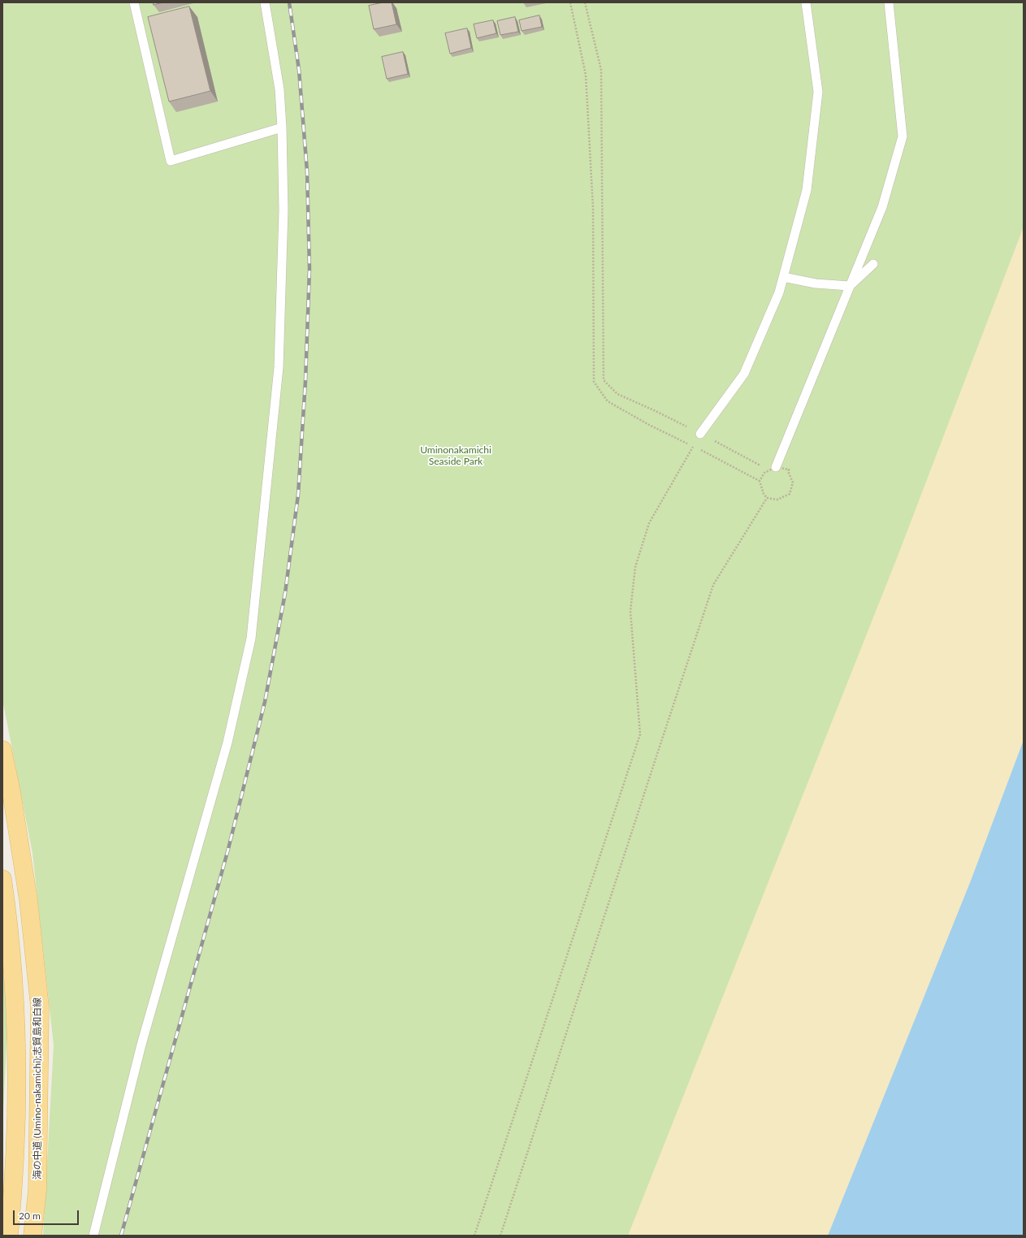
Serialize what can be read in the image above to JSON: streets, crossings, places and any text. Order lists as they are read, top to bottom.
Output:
{
  "streets": {
    "main road": ["海の中道 (Umino-nakamichi);志賀島和白線"]
  },
  "parks": ["Uminonakamichi Seaside Park"],
  "scale_bar": "20 m"
}
